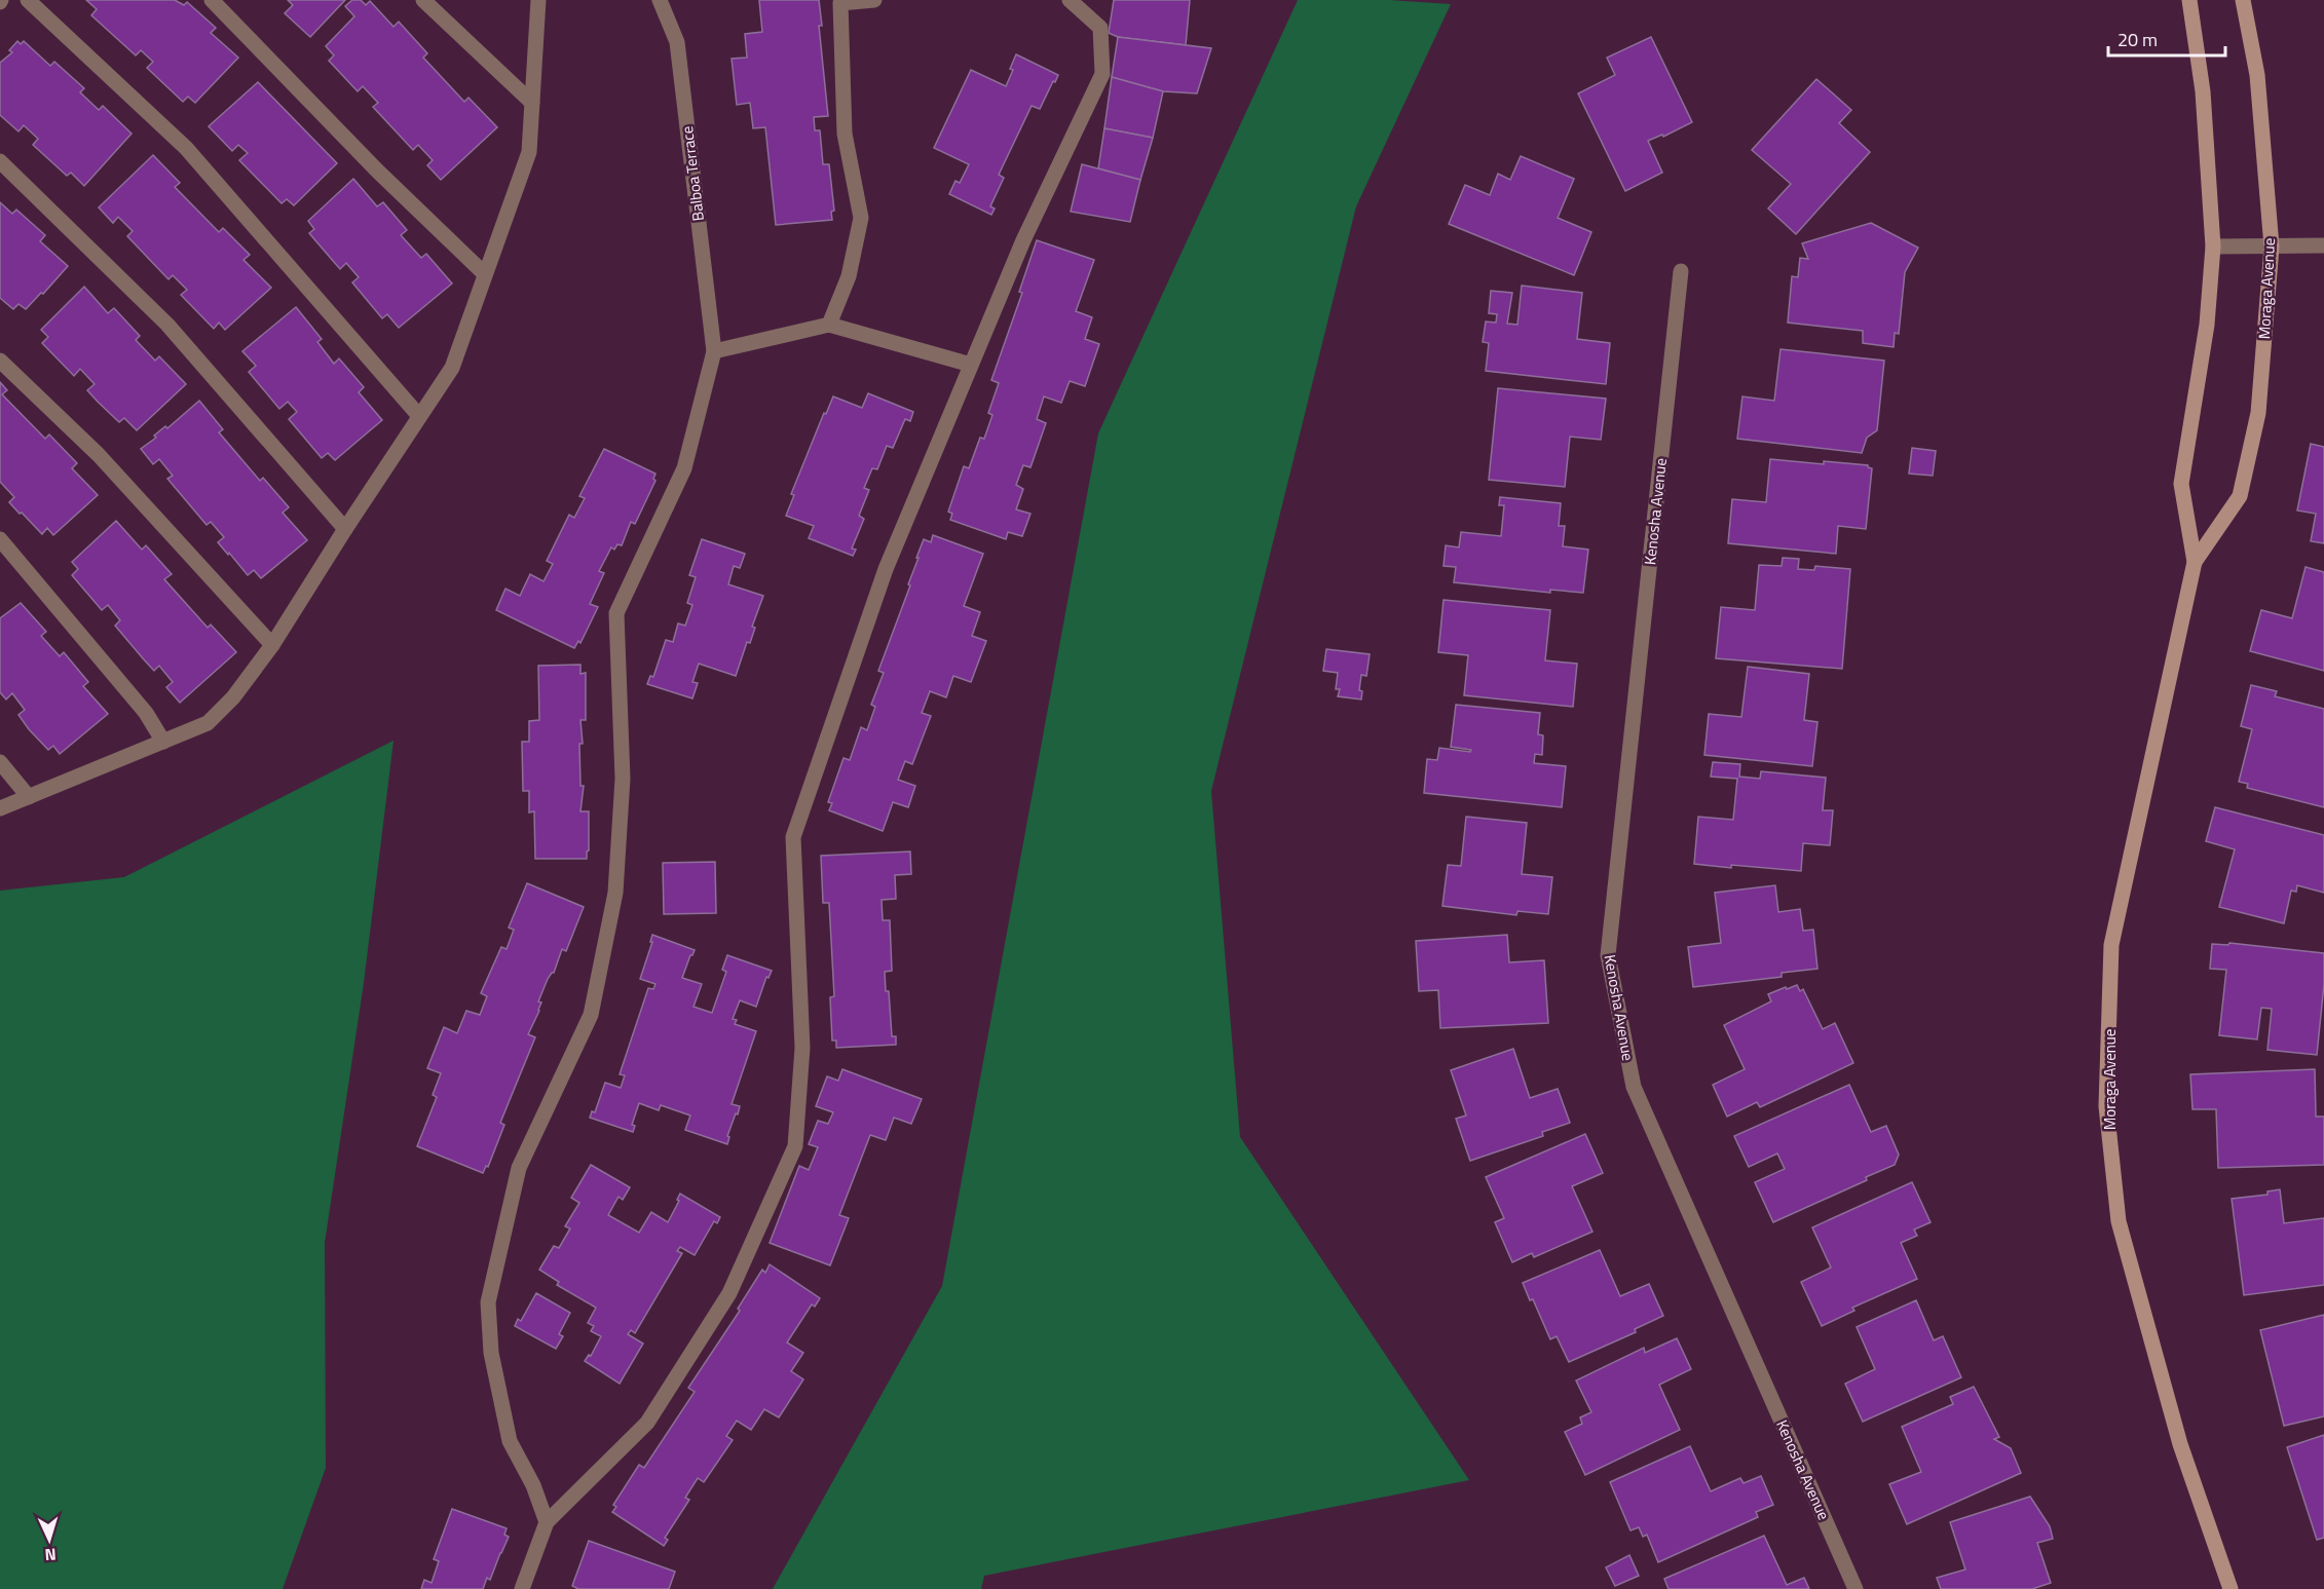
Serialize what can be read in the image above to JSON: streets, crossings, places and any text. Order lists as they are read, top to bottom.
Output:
{
  "streets": {
    "main road": ["Moraga Avenue"],
    "street": ["Balboa Terrace", "Kenosha Avenue"]
  },
  "scale_bar": "20 m",
  "north": "bottom"
}
